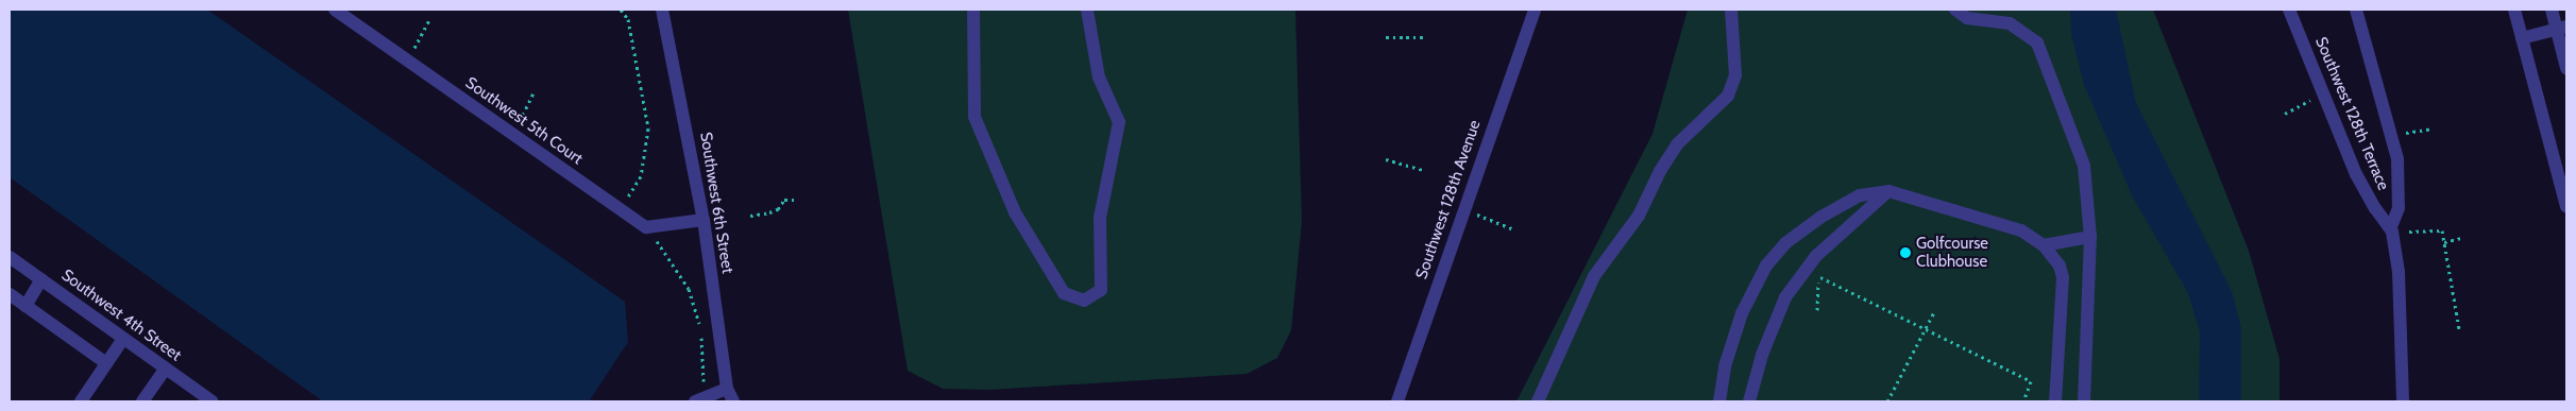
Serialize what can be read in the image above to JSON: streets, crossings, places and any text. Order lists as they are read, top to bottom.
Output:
{
  "streets": {
    "street": [
      "Southwest 128th Terrace",
      "Southwest 5th Court",
      "Southwest 128th Avenue",
      "Southwest 6th Street",
      "Southwest 4th Street"
    ]
  },
  "places": ["Golfcourse Clubhouse"]
}
